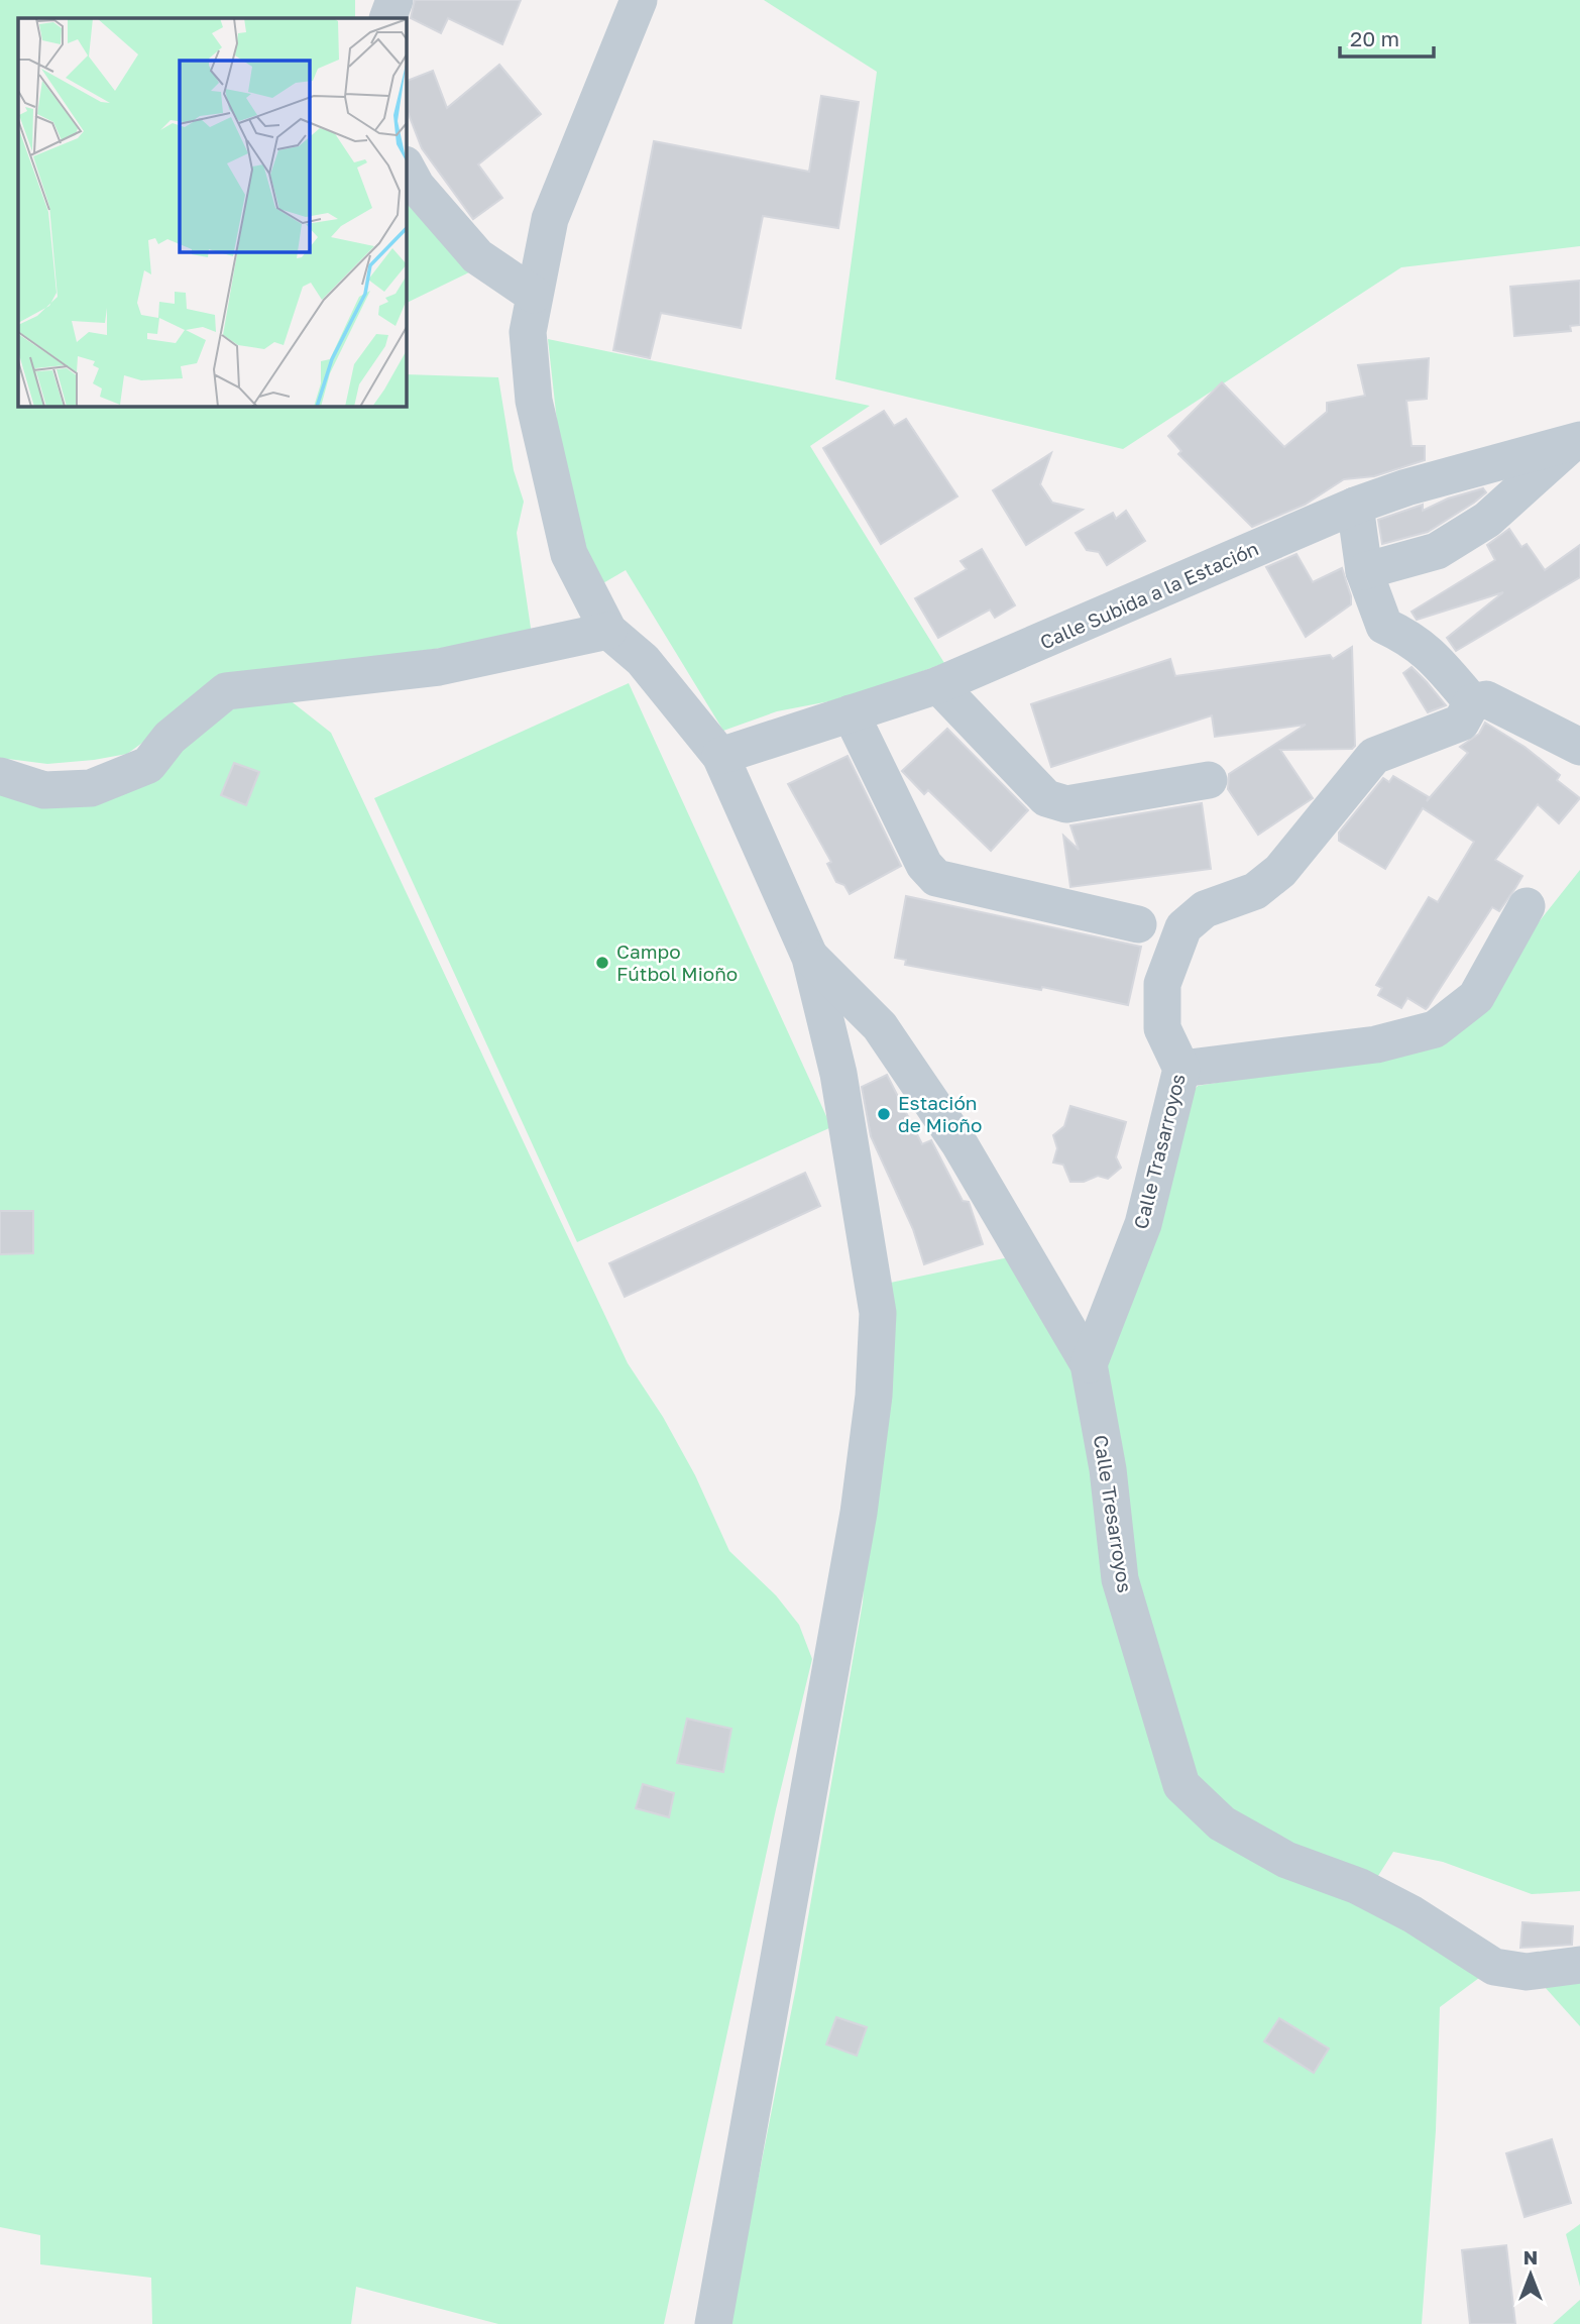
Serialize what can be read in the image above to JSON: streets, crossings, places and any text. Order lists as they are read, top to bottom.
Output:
{
  "streets": {
    "street": ["Calle Subida a la Estación", "Calle Trasarroyos", "Calle Tresarroyos"]
  },
  "crossings": [
    ["Calle Trasarroyos", "Calle Tresarroyos"]
  ],
  "places": ["Campo Fútbol Mioño", "Estación de Mioño"],
  "scale_bar": "20 m",
  "north": "top"
}
